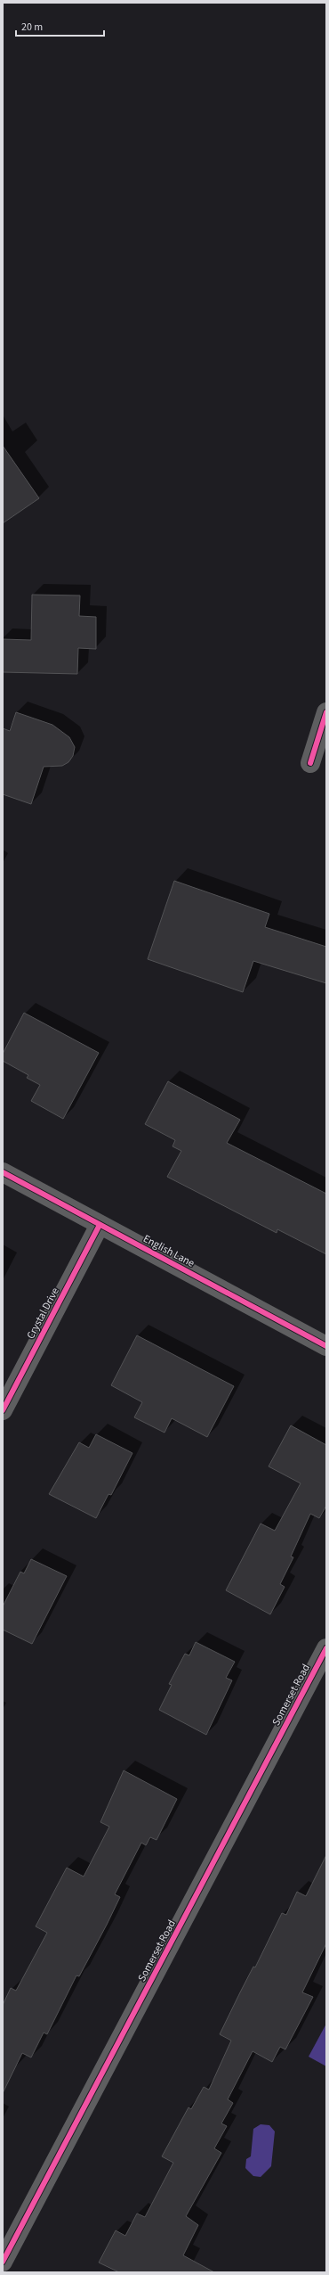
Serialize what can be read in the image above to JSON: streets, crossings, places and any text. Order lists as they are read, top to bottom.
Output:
{
  "streets": {
    "street": ["English Lane", "Crystal Drive", "Somerset Road"]
  },
  "crossings": [
    ["English Lane", "Crystal Drive"]
  ],
  "scale_bar": "20 m"
}
